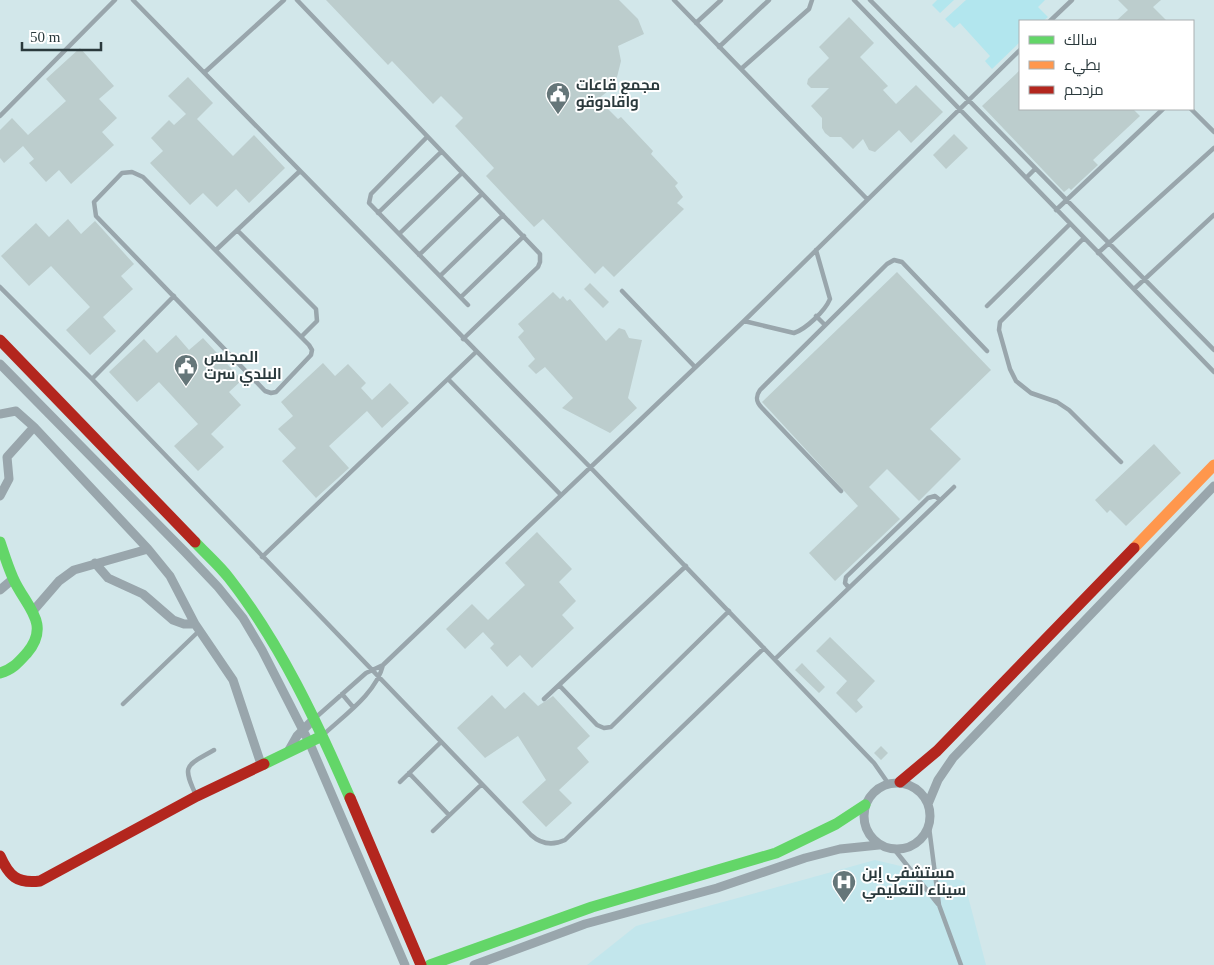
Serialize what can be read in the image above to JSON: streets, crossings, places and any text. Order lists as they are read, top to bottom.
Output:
{
  "places": {
    "public building": ["مجمع قاعات واقادوقو", "المجلس البلدي سرت"],
    "hospital": ["مستشفى إبن سيناء التعليمي"]
  },
  "legend": ["سالك", "بطيء", "مزدحم"],
  "scale_bar": "50 m"
}
